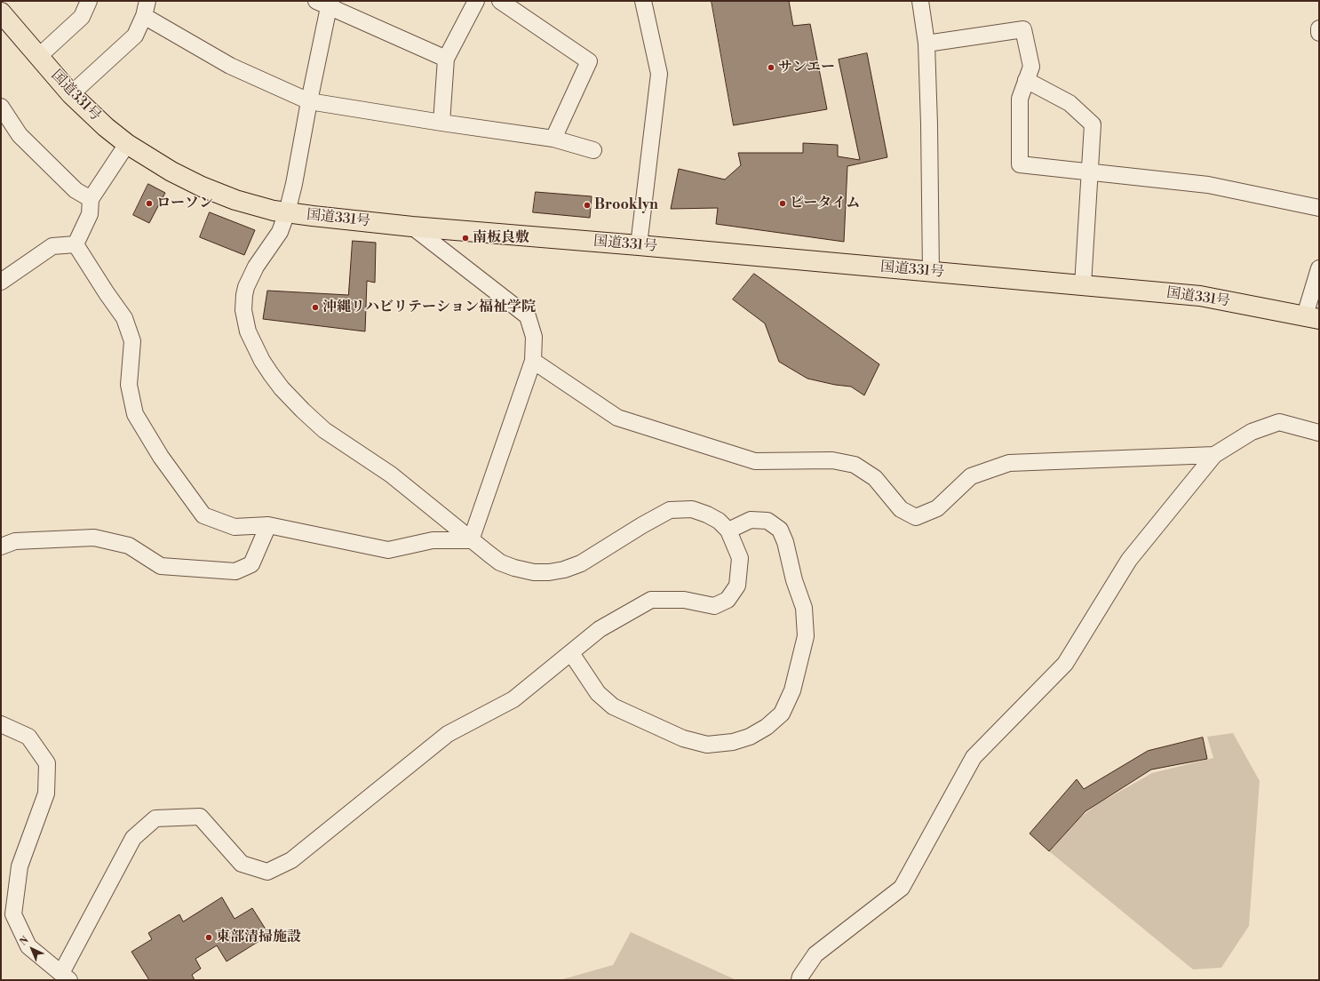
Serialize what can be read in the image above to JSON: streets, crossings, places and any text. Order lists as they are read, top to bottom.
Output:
{
  "streets": {
    "highway": ["国道331号"]
  },
  "places": [
    "サンエー",
    "ローソン",
    "ピータイム",
    "Brooklyn",
    "南板良敷",
    "沖縄リハビリテーション福祉学院",
    "東部清掃施設"
  ],
  "north": "top left"
}
